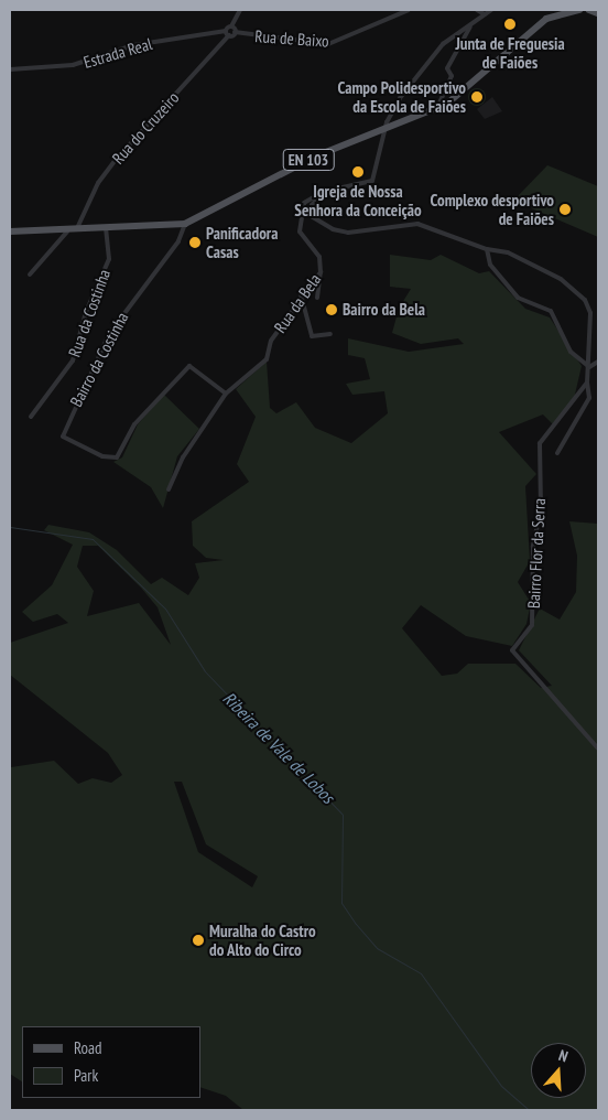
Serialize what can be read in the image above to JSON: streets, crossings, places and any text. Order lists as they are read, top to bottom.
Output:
{
  "streets": {
    "main road": ["EN 103"],
    "street": [
      "Rua de Baixo",
      "Estrada Real",
      "Rua do Cruzeiro",
      "Rua da Bela",
      "Rua da Costinha",
      "Bairro da Costinha",
      "Bairro Flor da Serra"
    ]
  },
  "crossings": [
    ["Estrada Real", "Rua do Cruzeiro"],
    ["Rua do Cruzeiro", "EN 103"],
    ["EN 103", "Rua da Bela"],
    ["EN 103", "Rua da Costinha"],
    ["EN 103", "Bairro da Costinha"],
    ["Rua da Bela", "Bairro da Costinha"],
    ["Rua da Bela", "Bairro Flor da Serra"]
  ],
  "water": ["Ribeira de Vale de Lobos"],
  "places": [
    "Junta de Freguesia de Faiões",
    "Campo Polidesportivo da Escola de Faiões",
    "Igreja de Nossa Senhora da Conceição",
    "Complexo desportivo de Faiões",
    "Panificadora Casas",
    "Bairro da Bela",
    "Muralha do Castro do Alto do Circo"
  ],
  "legend": ["Road", "Park"],
  "north": "top"
}
